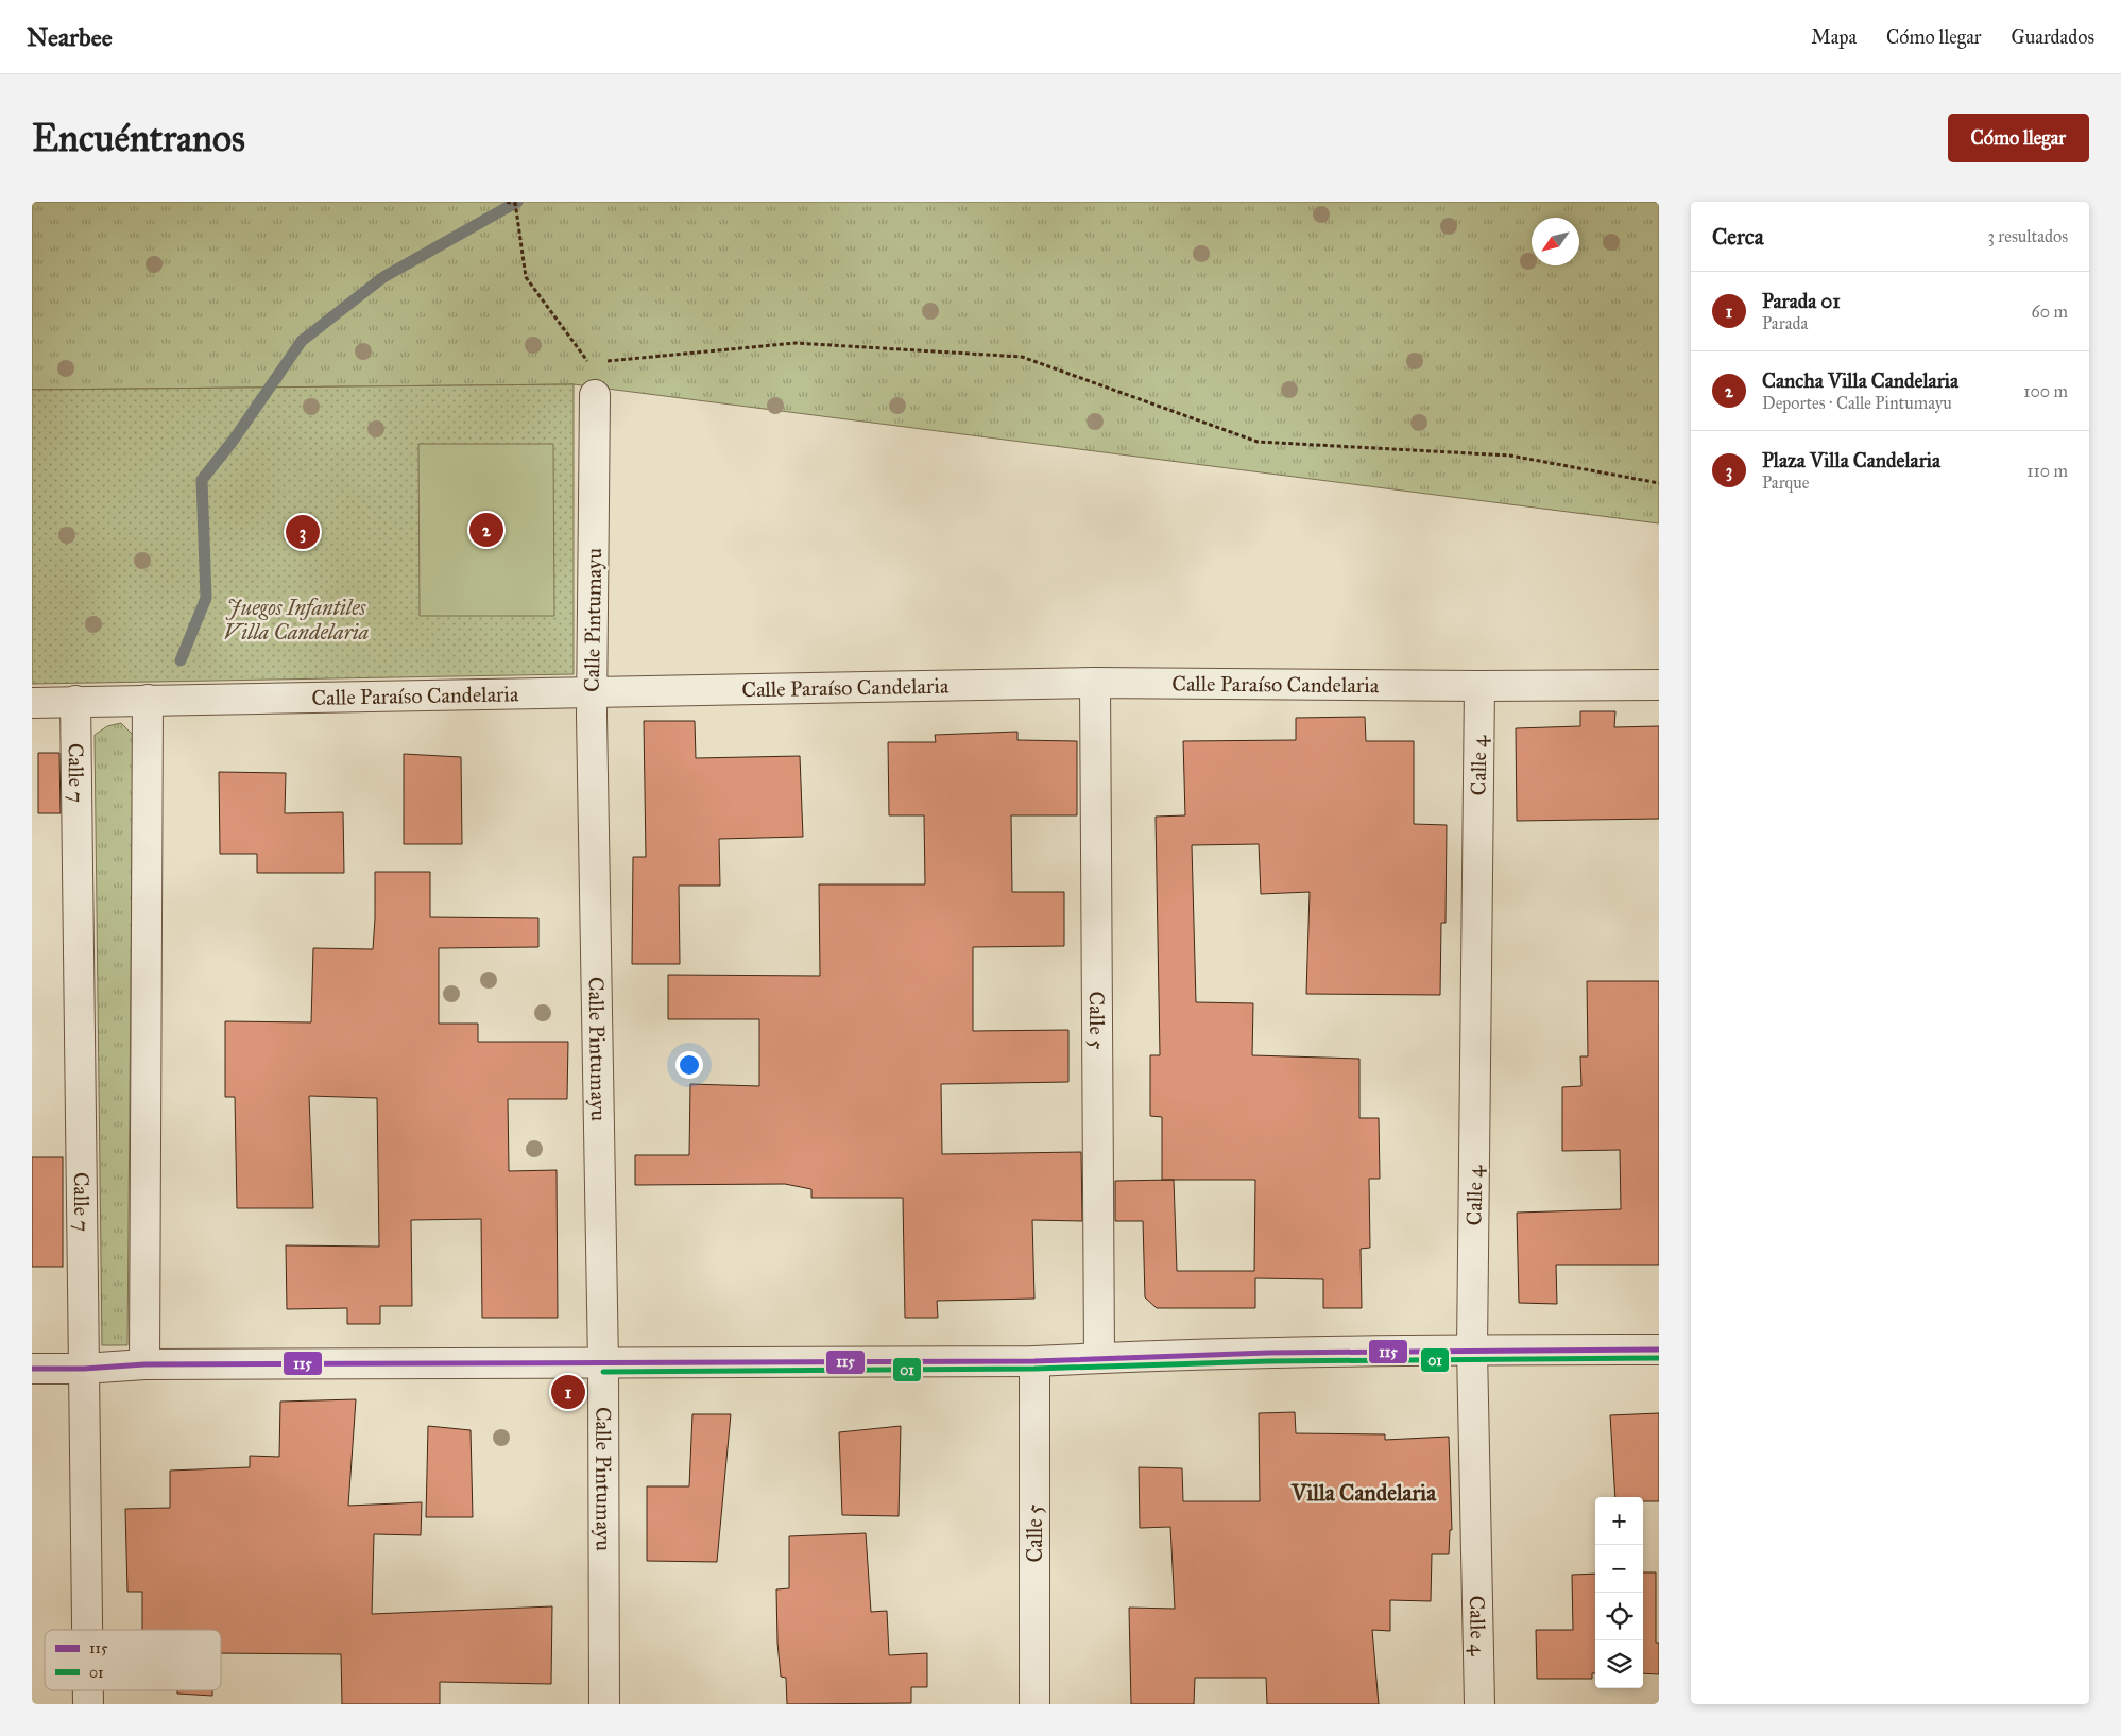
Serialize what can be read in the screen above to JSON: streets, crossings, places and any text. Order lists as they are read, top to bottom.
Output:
{
  "streets": {
    "street": [
      "Calle Pintumayu",
      "Calle Paraíso Candelaria",
      "Calle 4",
      "Calle 7",
      "Calle 5"
    ]
  },
  "crossings": [
    ["Calle Pintumayu", "Calle Paraíso Candelaria"],
    ["Calle Paraíso Candelaria", "Calle 4"],
    ["Calle Paraíso Candelaria", "Calle 7"],
    ["Calle Paraíso Candelaria", "Calle 5"]
  ],
  "districts": ["Villa Candelaria"],
  "parks": ["Juegos Infantiles Villa Candelaria"],
  "lines": ["transit line 115", "transit line 01"],
  "legend": ["115", "01"],
  "north": "bottom left",
  "page": {
    "header": "Nearbee",
    "nav": ["Mapa", "Cómo llegar", "Guardados"],
    "buttons": "Cómo llegar",
    "title": "Encuéntranos",
    "heading": ["Cerca", "3 resultados"],
    "list": [
      {
        "mark": "1",
        "name": "Parada 01",
        "note": "Parada",
        "value": "60 m"
      },
      {
        "mark": "2",
        "name": "Cancha Villa Candelaria",
        "note": "Deportes · Calle Pintumayu",
        "value": "100 m"
      },
      {
        "mark": "3",
        "name": "Plaza Villa Candelaria",
        "note": "Parque",
        "value": "110 m"
      }
    ],
    "pins": ["2", "3", "1"],
    "map_buttons": ["+", "−"]
  }
}
